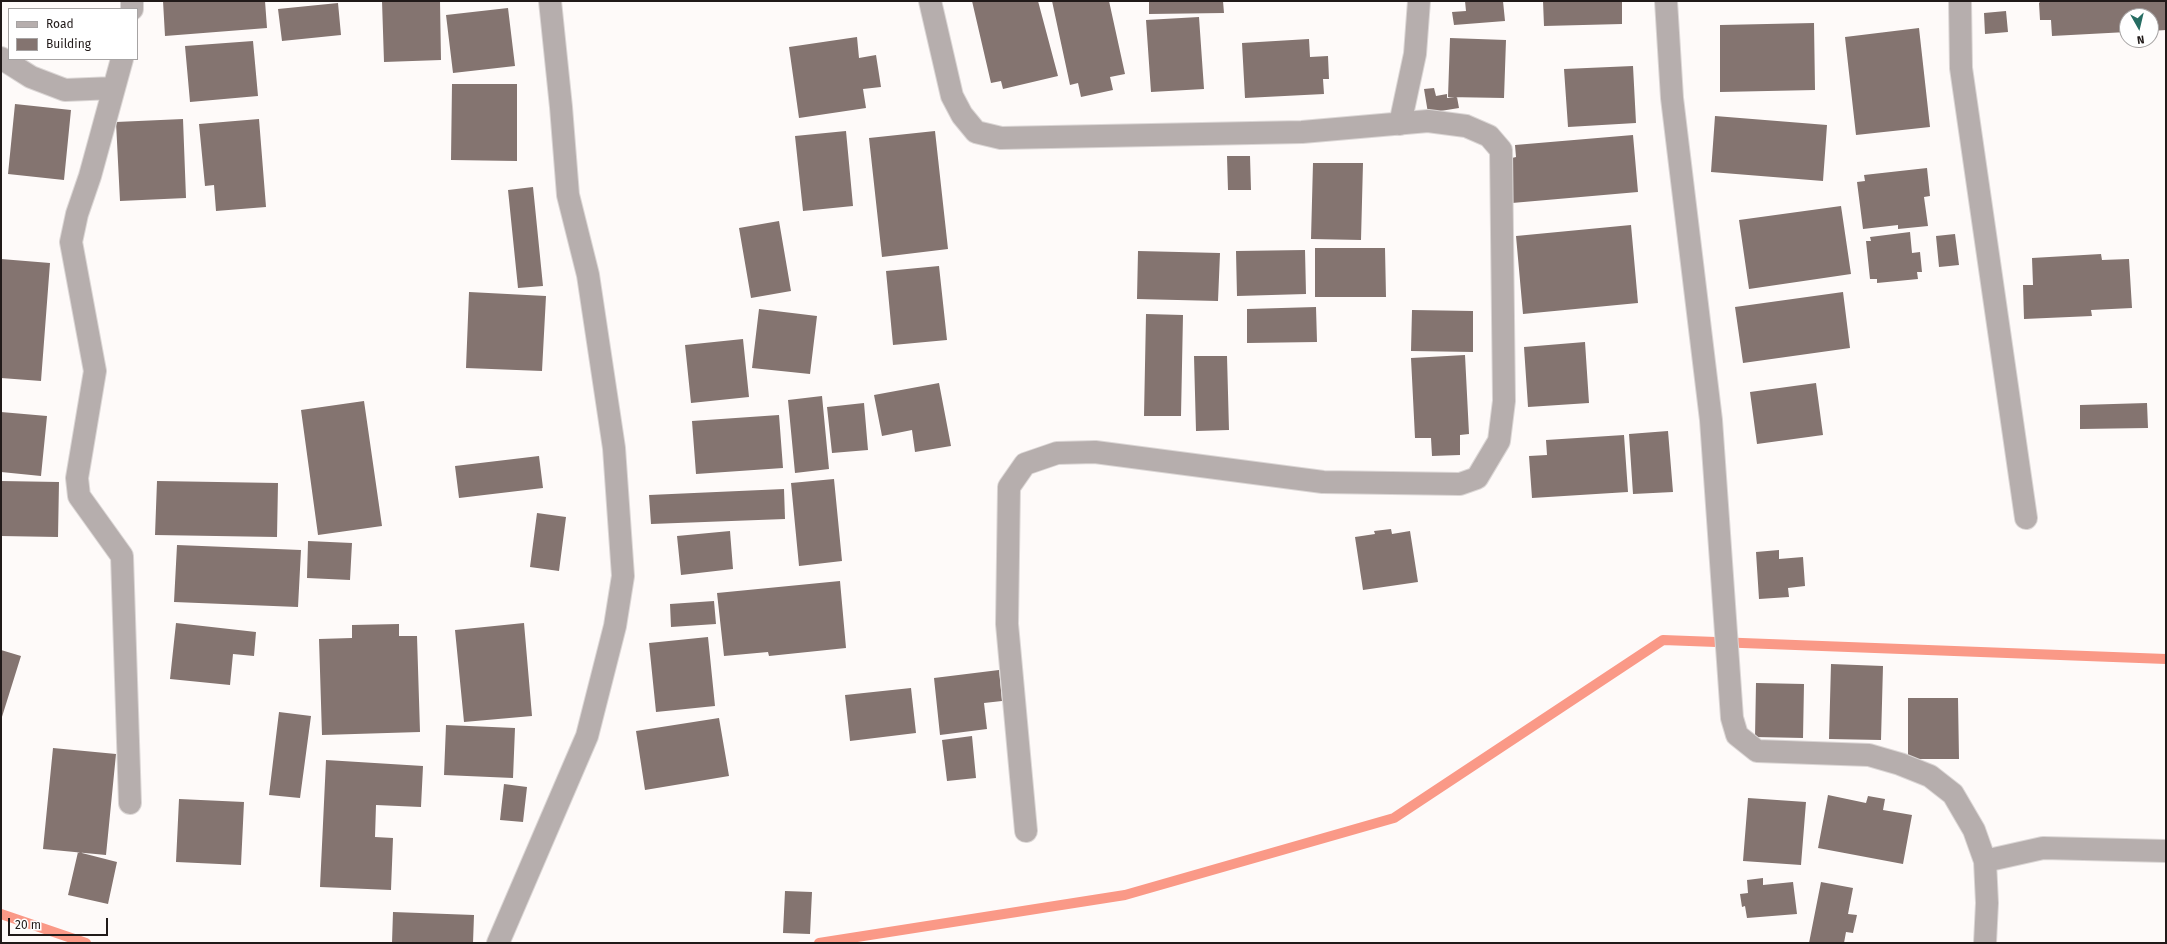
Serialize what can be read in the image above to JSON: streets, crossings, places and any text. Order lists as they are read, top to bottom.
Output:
{
  "legend": ["Road", "Building"],
  "scale_bar": "20 m",
  "north": "bottom"
}
